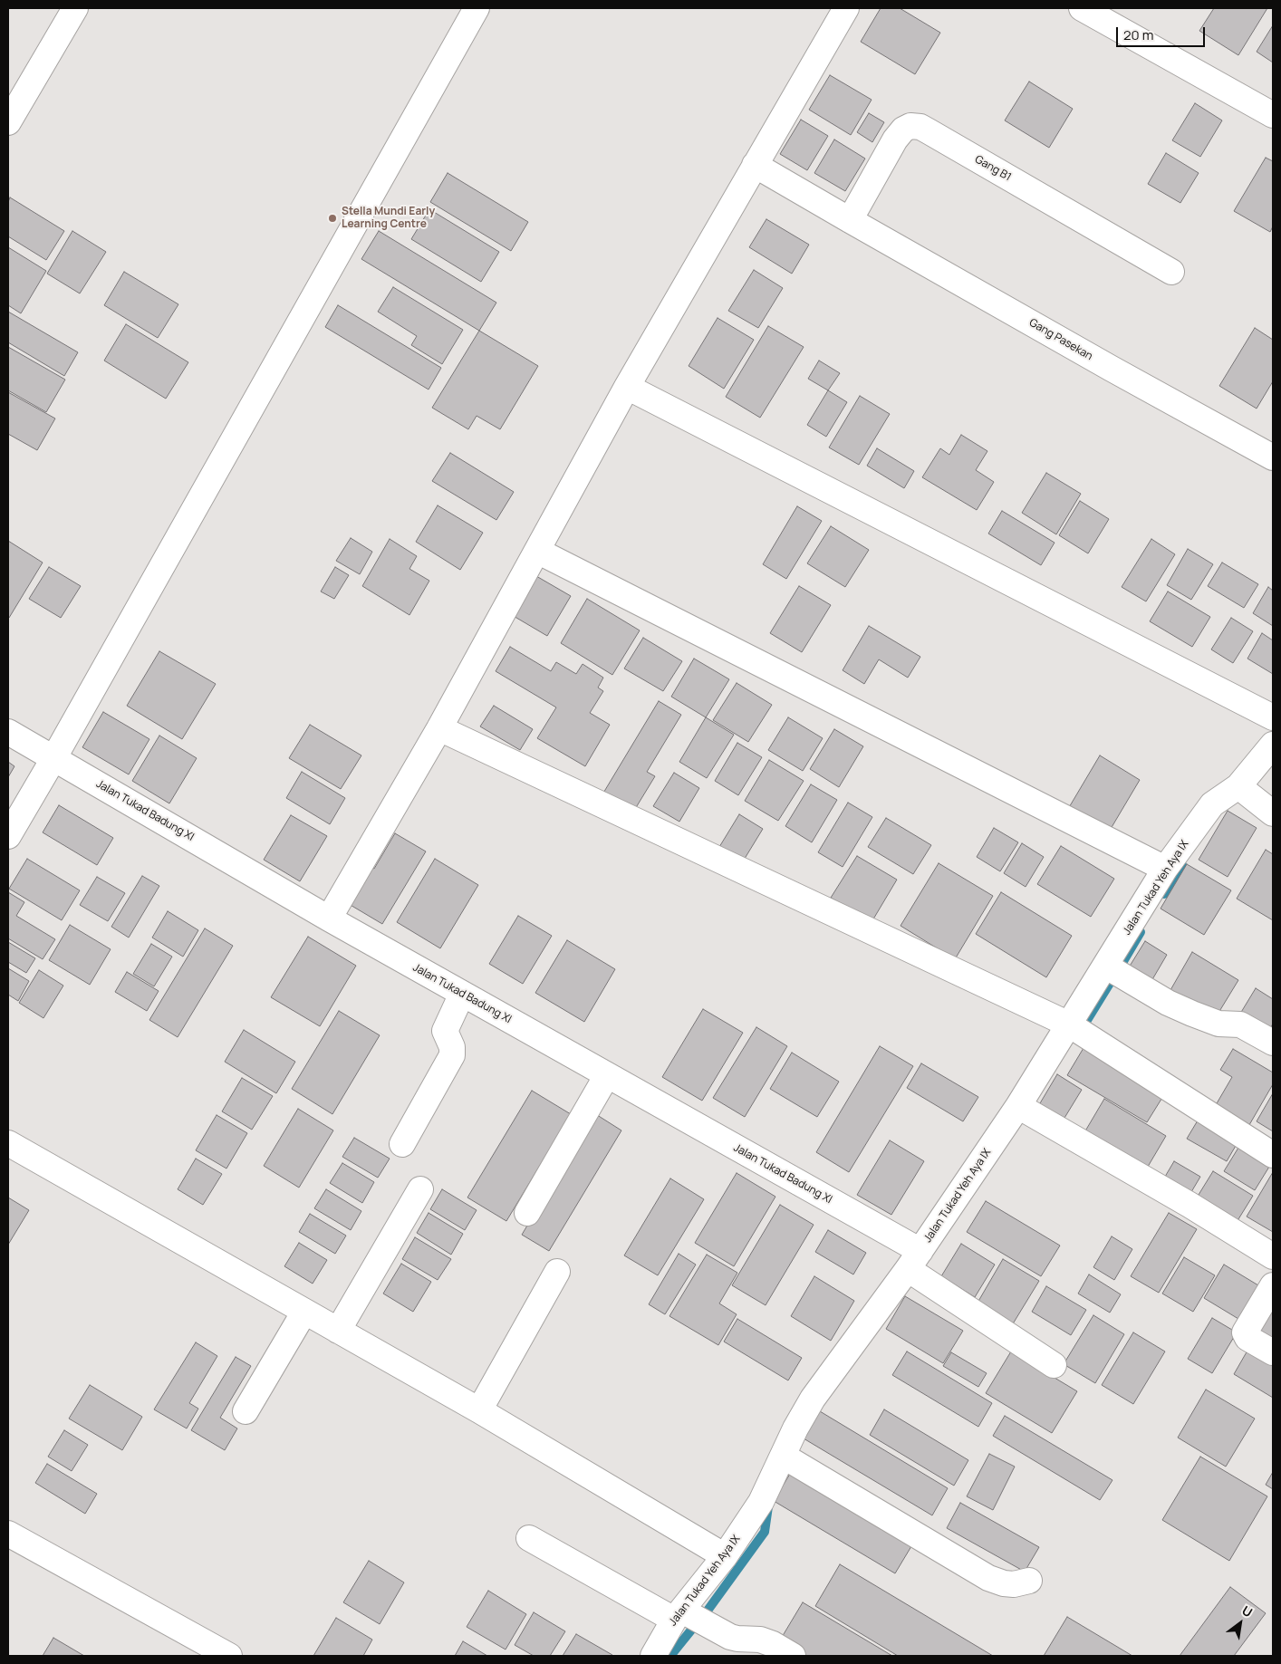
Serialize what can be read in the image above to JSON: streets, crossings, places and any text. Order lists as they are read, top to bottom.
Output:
{
  "streets": {
    "street": [
      "Gang B1",
      "Gang Pasekan",
      "Jalan Tukad Badung XI",
      "Jalan Tukad Yeh Aya IX"
    ]
  },
  "crossings": [
    ["Gang B1", "Gang Pasekan"],
    ["Jalan Tukad Badung XI", "Jalan Tukad Yeh Aya IX"]
  ],
  "places": ["Stella Mundi Early Learning Centre"],
  "scale_bar": "20 m",
  "north": "top right"
}
